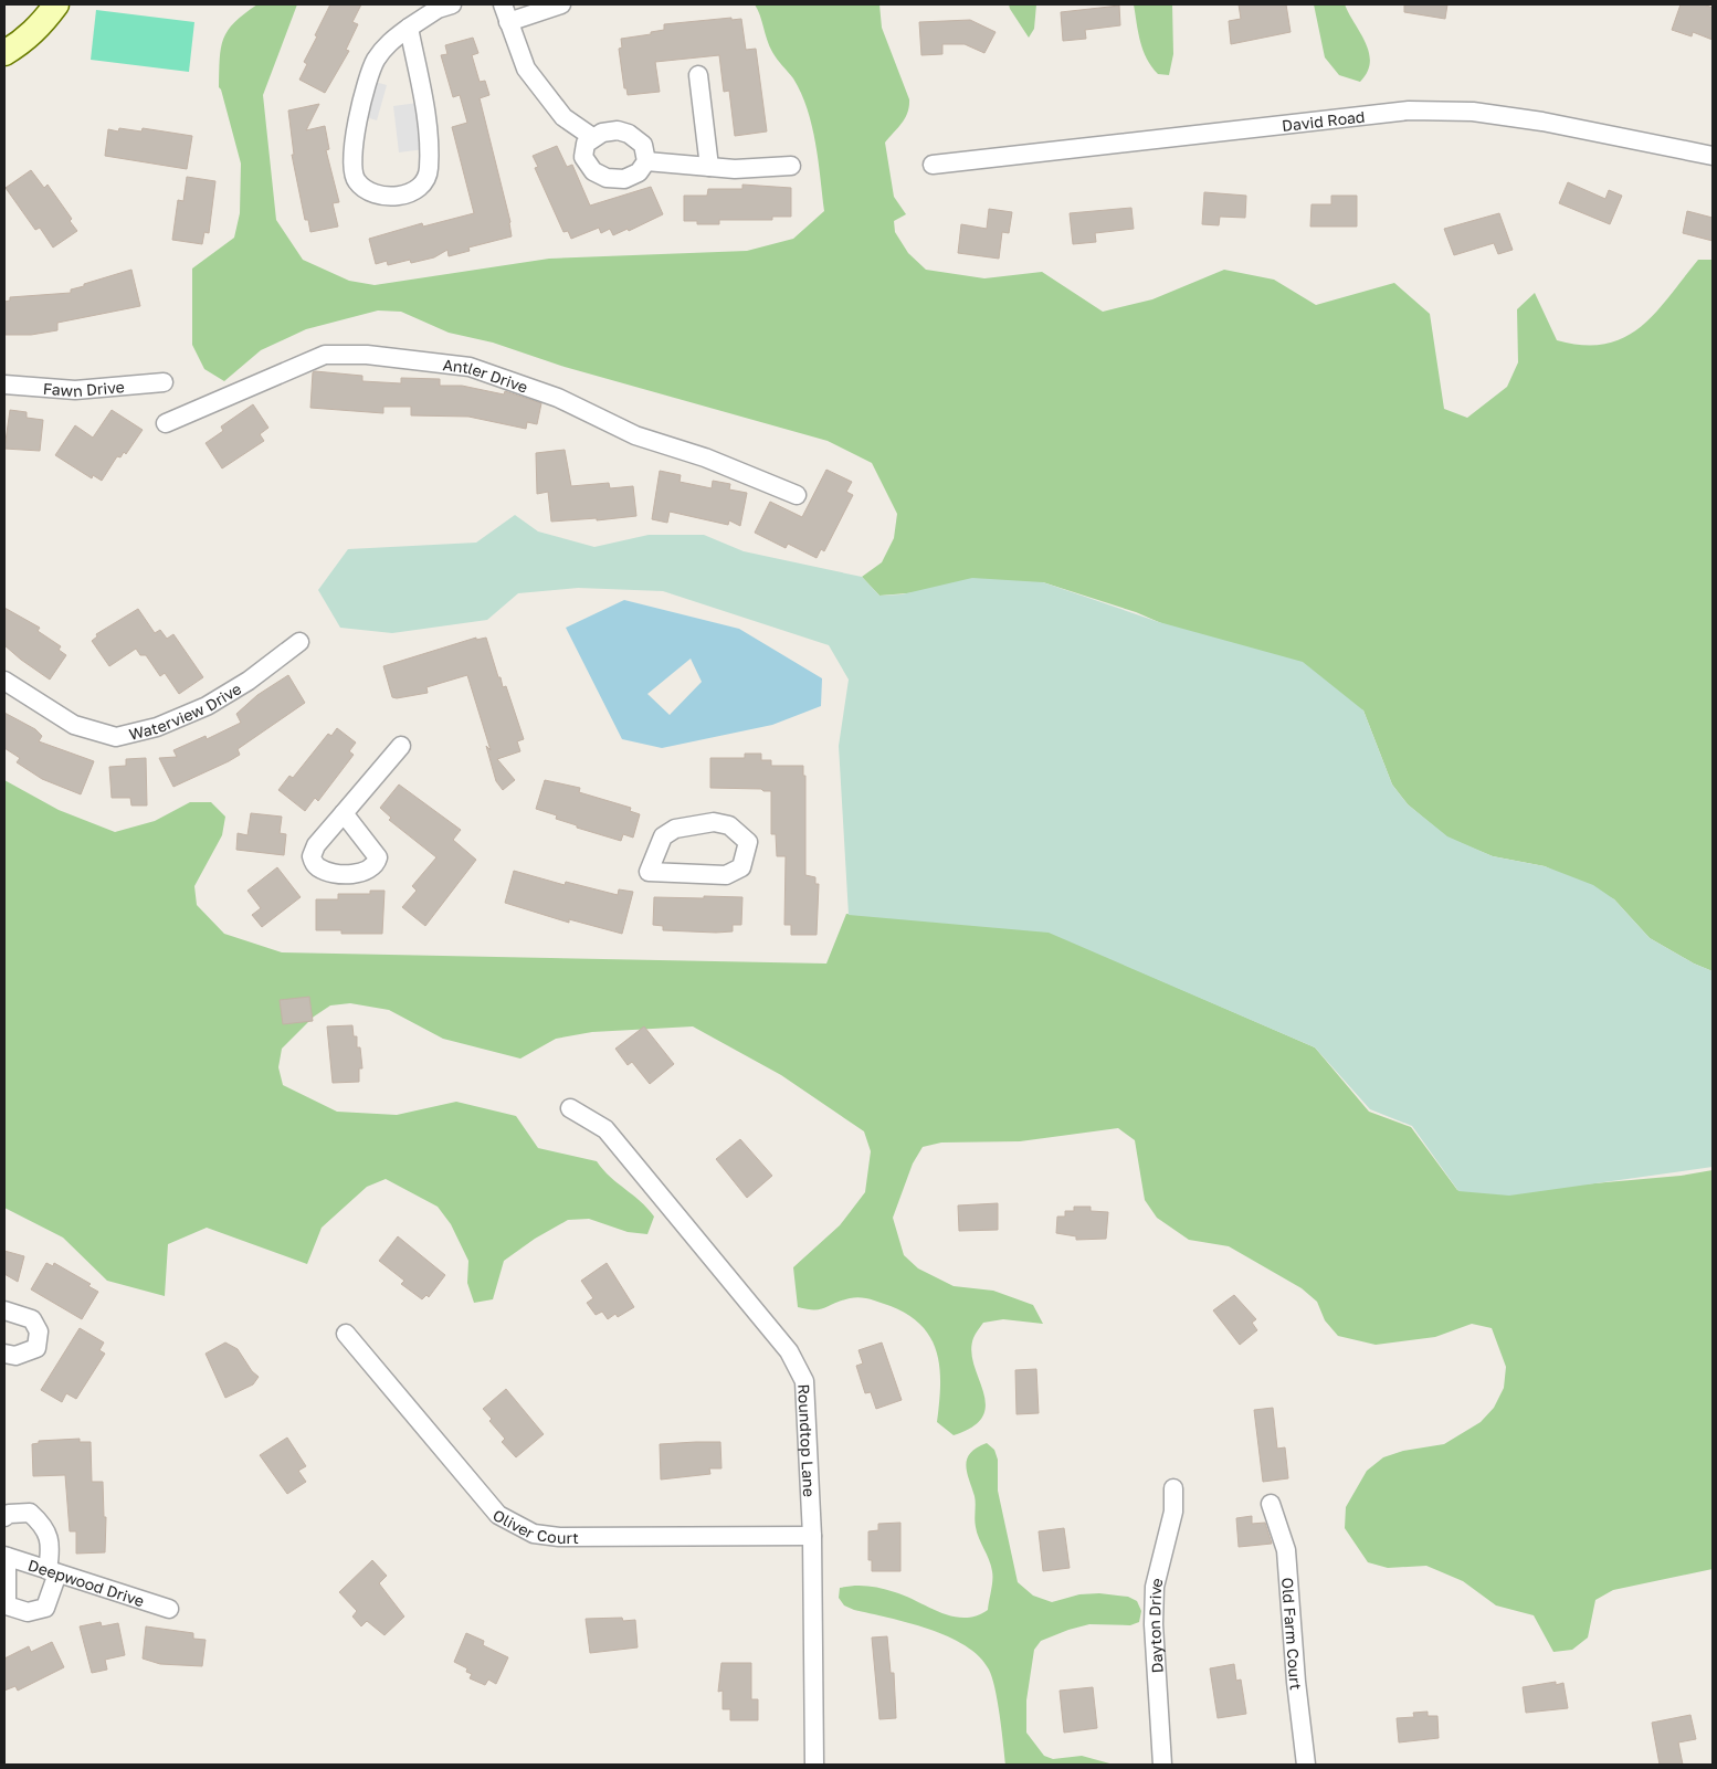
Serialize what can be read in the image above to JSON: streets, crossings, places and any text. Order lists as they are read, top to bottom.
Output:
{
  "streets": {
    "street": [
      "David Road",
      "Antler Drive",
      "Fawn Drive",
      "Waterview Drive",
      "Roundtop Lane",
      "Oliver Court",
      "Deepwood Drive",
      "Dayton Drive",
      "Old Farm Court"
    ]
  },
  "crossings": [
    ["Roundtop Lane", "Oliver Court"]
  ]
}
